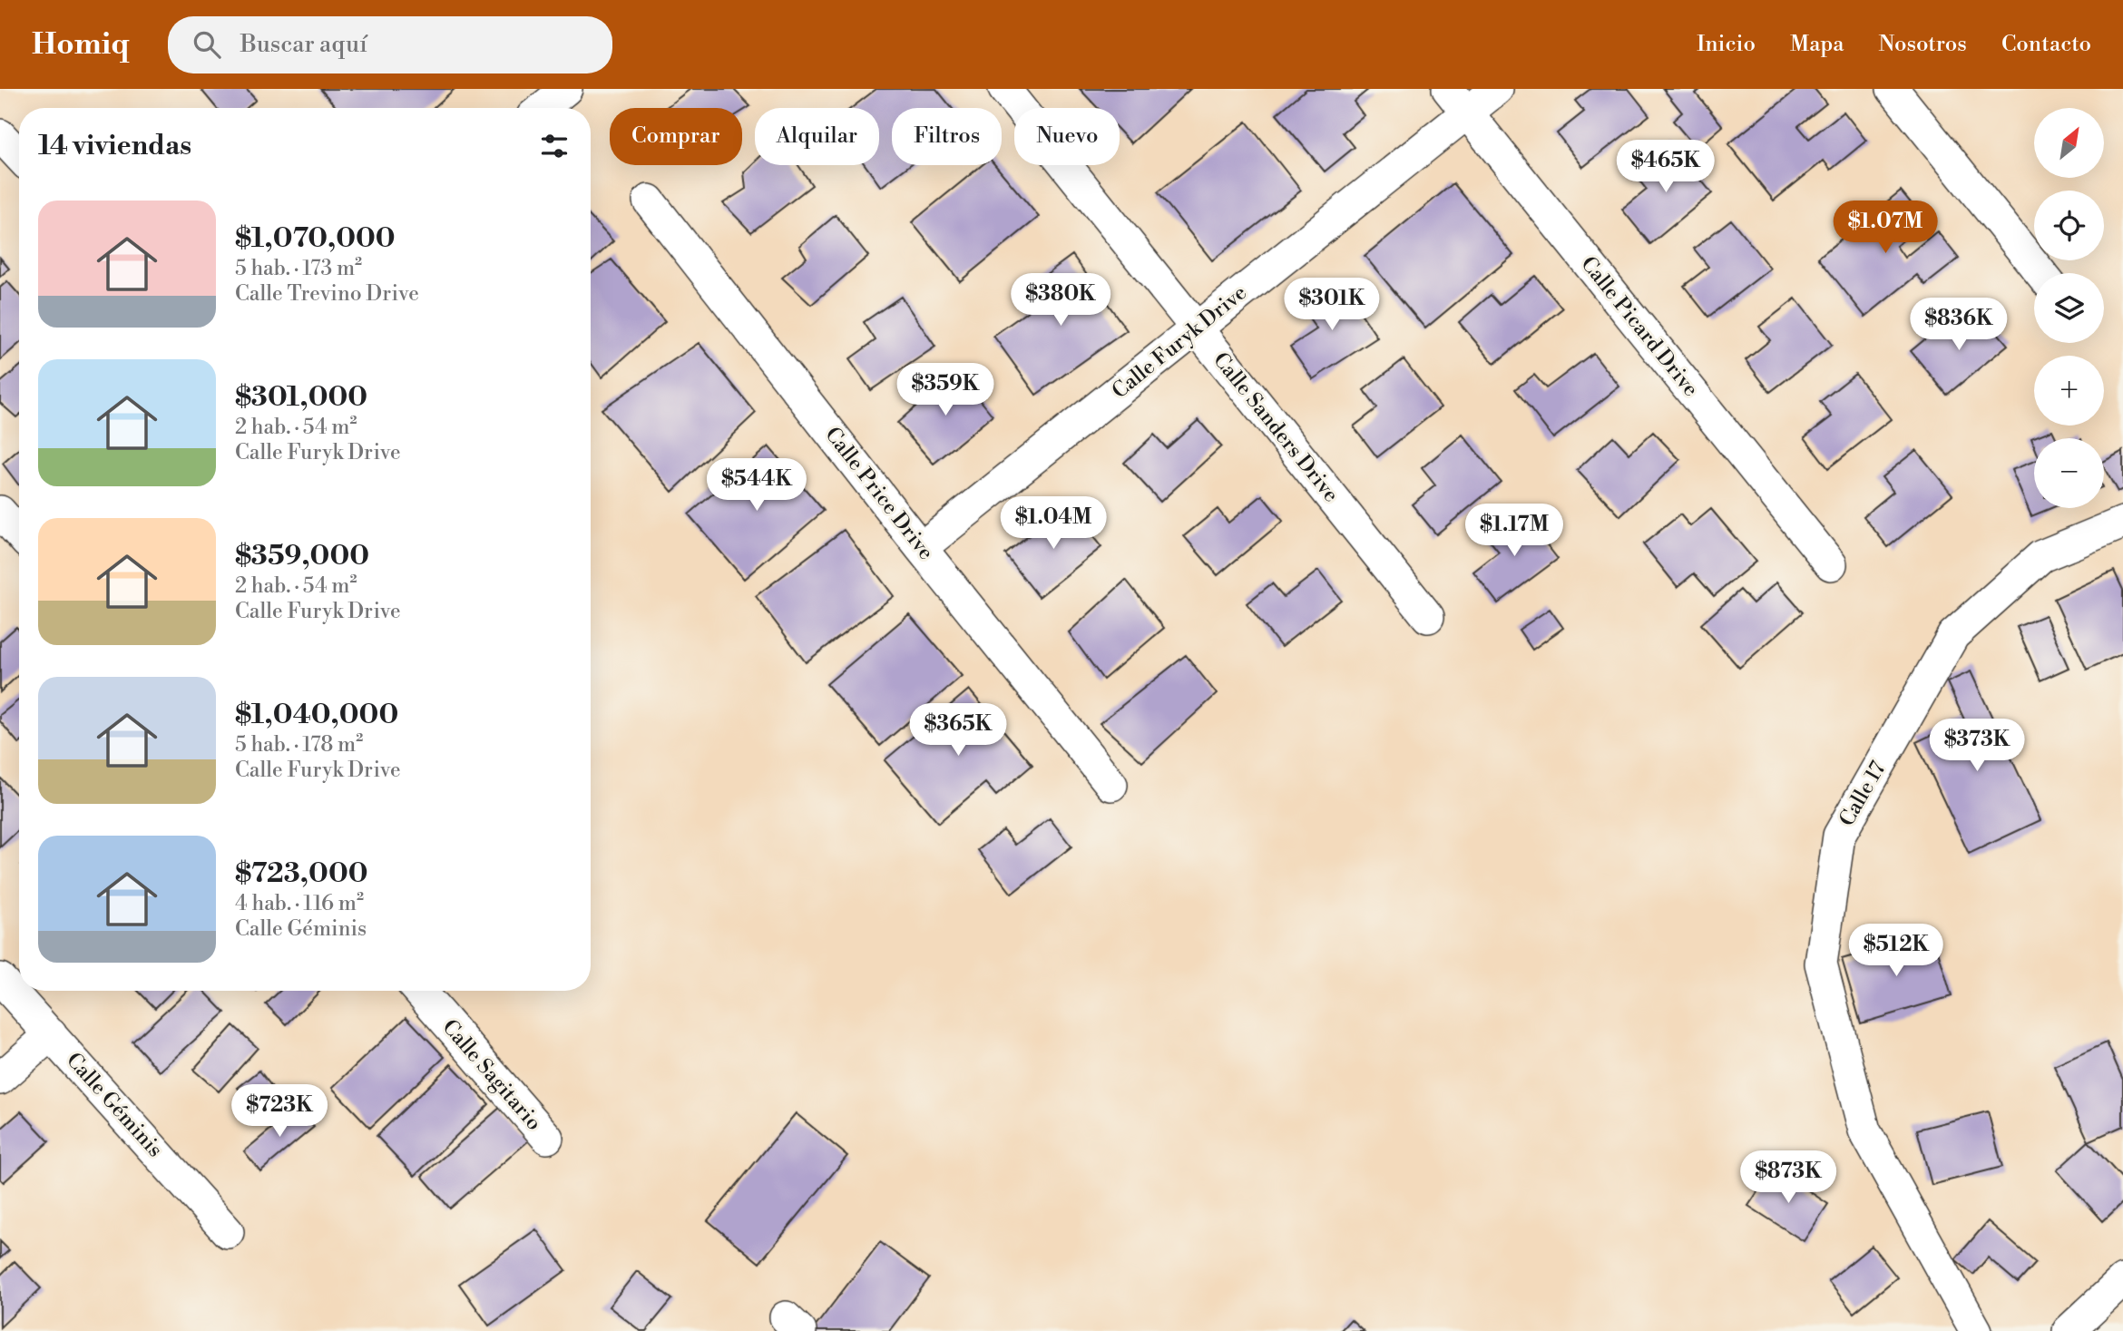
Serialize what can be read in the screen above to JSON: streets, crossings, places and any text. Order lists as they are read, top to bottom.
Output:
{
  "streets": {
    "street": [
      "Calle Picard Drive",
      "Calle Furyk Drive",
      "Calle Sanders Drive",
      "Calle Price Drive",
      "Calle 17",
      "Calle Sagitario",
      "Calle Géminis"
    ]
  },
  "crossings": [
    ["Calle Picard Drive", "Calle Furyk Drive"],
    ["Calle Furyk Drive", "Calle Sanders Drive"],
    ["Calle Furyk Drive", "Calle Price Drive"]
  ],
  "north": "top right",
  "page": {
    "header": "Homiq",
    "search": "Buscar aquí",
    "nav": [
      "Inicio",
      "Mapa",
      "Nosotros",
      "Contacto"
    ],
    "map_buttons": ["+", "−"],
    "chip": [
      "Comprar",
      "Alquilar",
      "Filtros",
      "Nuevo"
    ],
    "heading": "14 viviendas",
    "price": [
      "$465K",
      "$1.07M",
      "$380K",
      "$301K",
      "$836K",
      "$359K",
      "$544K",
      "$1.04M",
      "$1.17M",
      "$365K",
      "$373K",
      "$512K",
      "$723K",
      "$873K"
    ],
    "list": [
      {
        "name": "$1,070,000",
        "note": "5 hab. · 173 m² · Calle Trevino Drive"
      },
      {
        "name": "$301,000",
        "note": "2 hab. · 54 m² · Calle Furyk Drive"
      },
      {
        "name": "$359,000",
        "note": "2 hab. · 54 m² · Calle Furyk Drive"
      },
      {
        "name": "$1,040,000",
        "note": "5 hab. · 178 m² · Calle Furyk Drive"
      },
      {
        "name": "$723,000",
        "note": "4 hab. · 116 m² · Calle Géminis"
      }
    ]
  }
}
